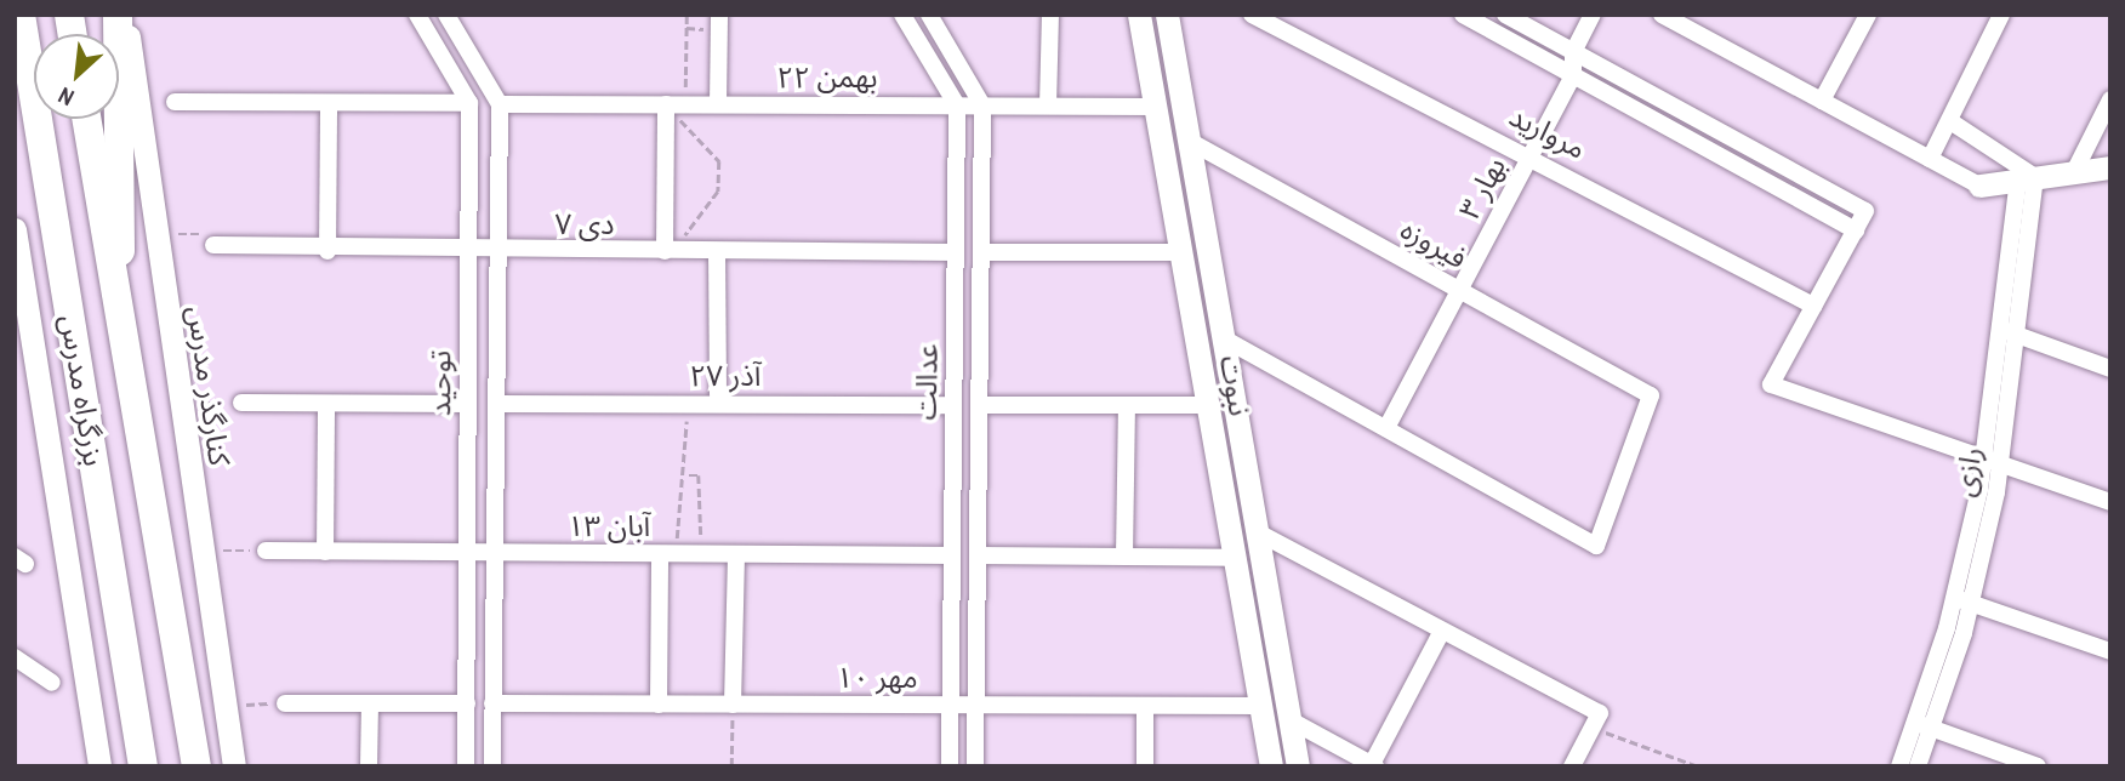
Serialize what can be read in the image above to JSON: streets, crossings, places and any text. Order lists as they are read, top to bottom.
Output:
{
  "streets": {
    "highway": ["بزرگراه مدرس"],
    "street": [
      "۲۲ بهمن",
      "مروارید",
      "بهار ۳",
      "۷ دی",
      "فیروزه",
      "۲۷ آذر",
      "عدالت",
      "توحید",
      "کنارگذر مدرس",
      "نبوت",
      "رازی",
      "۱۳ آبان",
      "۱۰ مهر"
    ]
  },
  "crossings": [
    ["۲۲ بهمن", "عدالت"],
    ["۲۲ بهمن", "توحید"],
    ["۲۲ بهمن", "نبوت"],
    ["مروارید", "بهار ۳"],
    ["بهار ۳", "فیروزه"],
    ["۷ دی", "عدالت"],
    ["۷ دی", "توحید"],
    ["فیروزه", "نبوت"],
    ["۲۷ آذر", "عدالت"],
    ["۲۷ آذر", "توحید"],
    ["عدالت", "۱۳ آبان"],
    ["عدالت", "۱۰ مهر"],
    ["توحید", "۱۳ آبان"],
    ["توحید", "۱۰ مهر"],
    ["نبوت", "۱۰ مهر"]
  ],
  "north": "bottom left"
}
